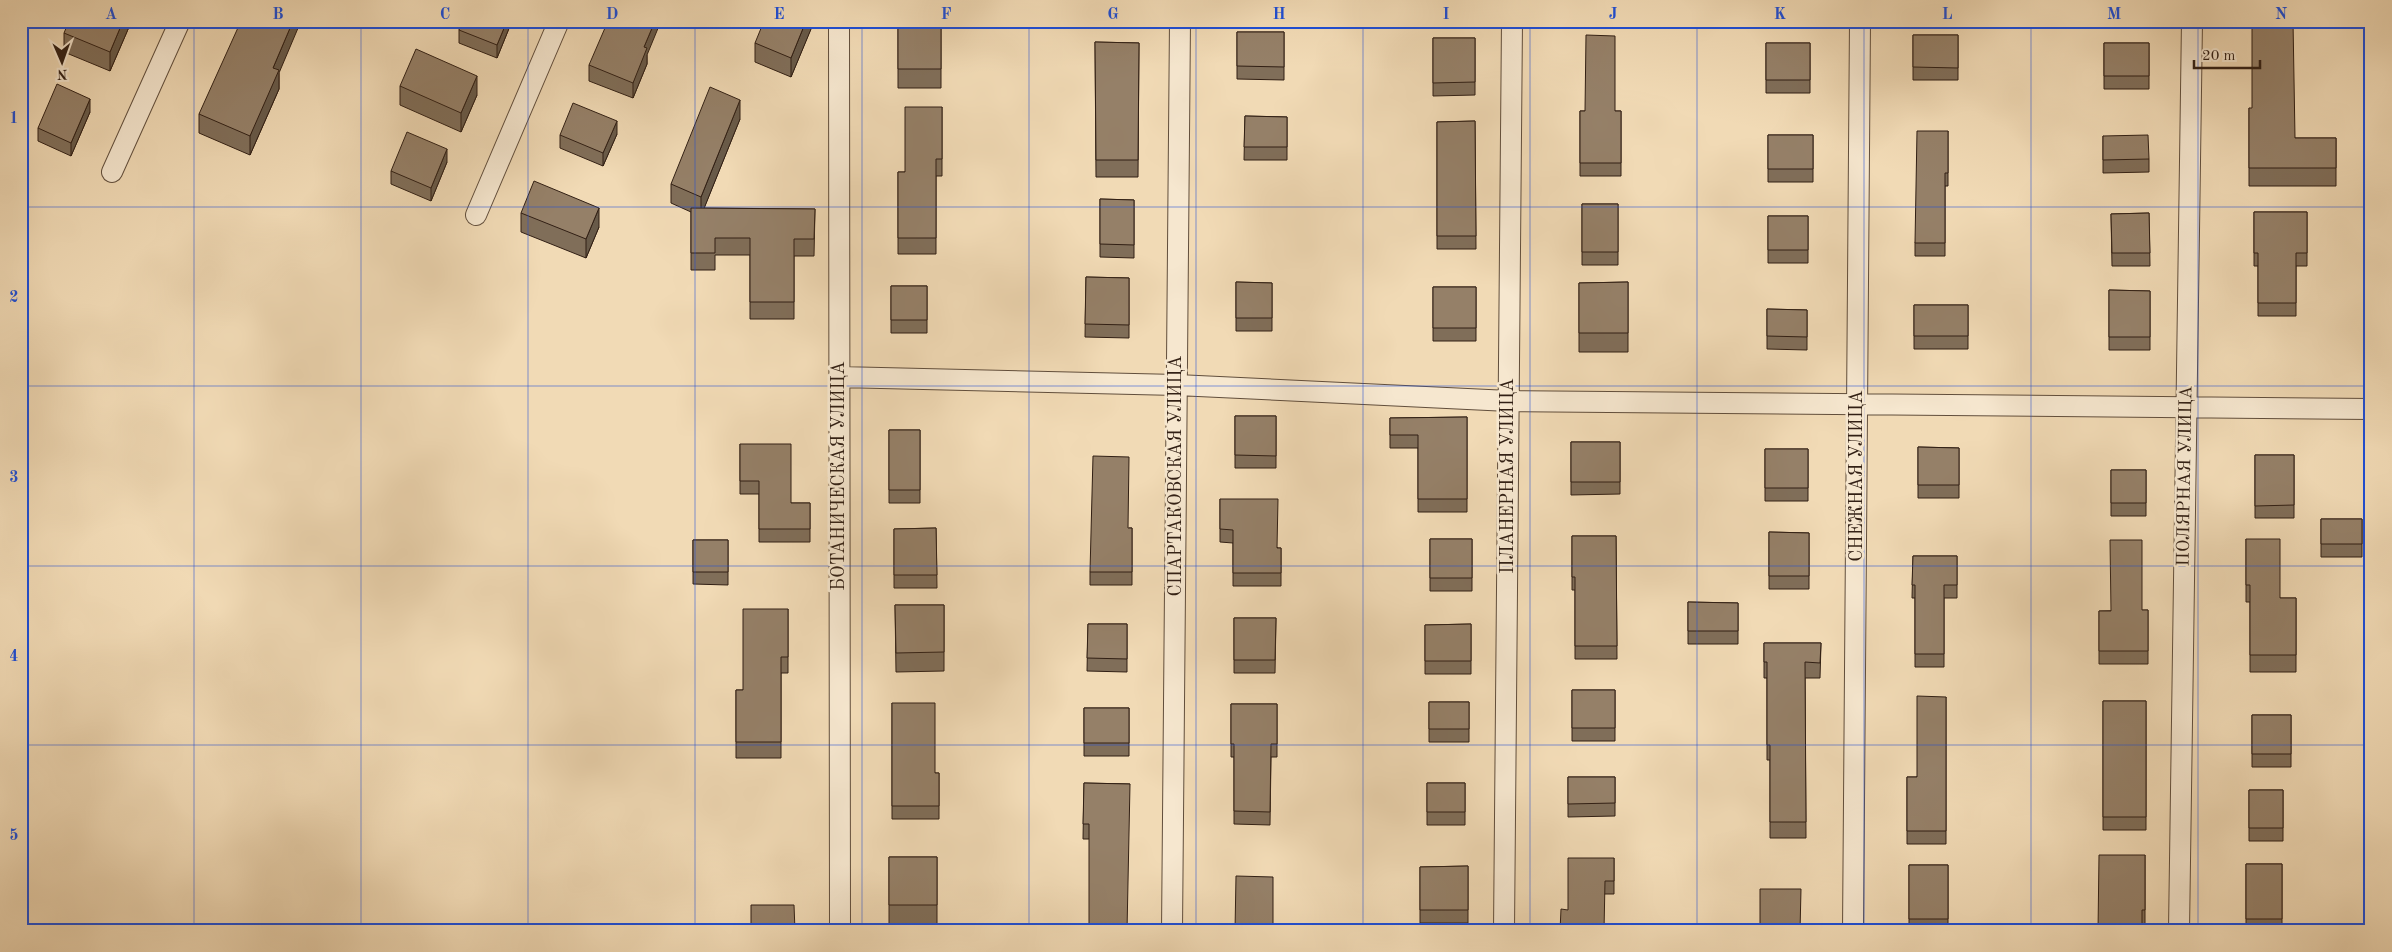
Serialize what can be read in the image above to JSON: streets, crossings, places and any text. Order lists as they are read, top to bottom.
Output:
{
  "streets": {
    "street": [
      "БОТАНИЧЕСКАЯ УЛИЦА",
      "СПАРТАКОВСКАЯ УЛИЦА",
      "ПЛАНЕРНАЯ УЛИЦА",
      "СНЕЖНАЯ УЛИЦА",
      "ПОЛЯРНАЯ УЛИЦА"
    ]
  },
  "scale_bar": "20 m",
  "north": "bottom",
  "grid": {
    "columns": [
      "A",
      "B",
      "C",
      "D",
      "E",
      "F",
      "G",
      "H",
      "I",
      "J",
      "K",
      "L",
      "M",
      "N"
    ],
    "rows": [
      "1",
      "2",
      "3",
      "4",
      "5"
    ]
  }
}
